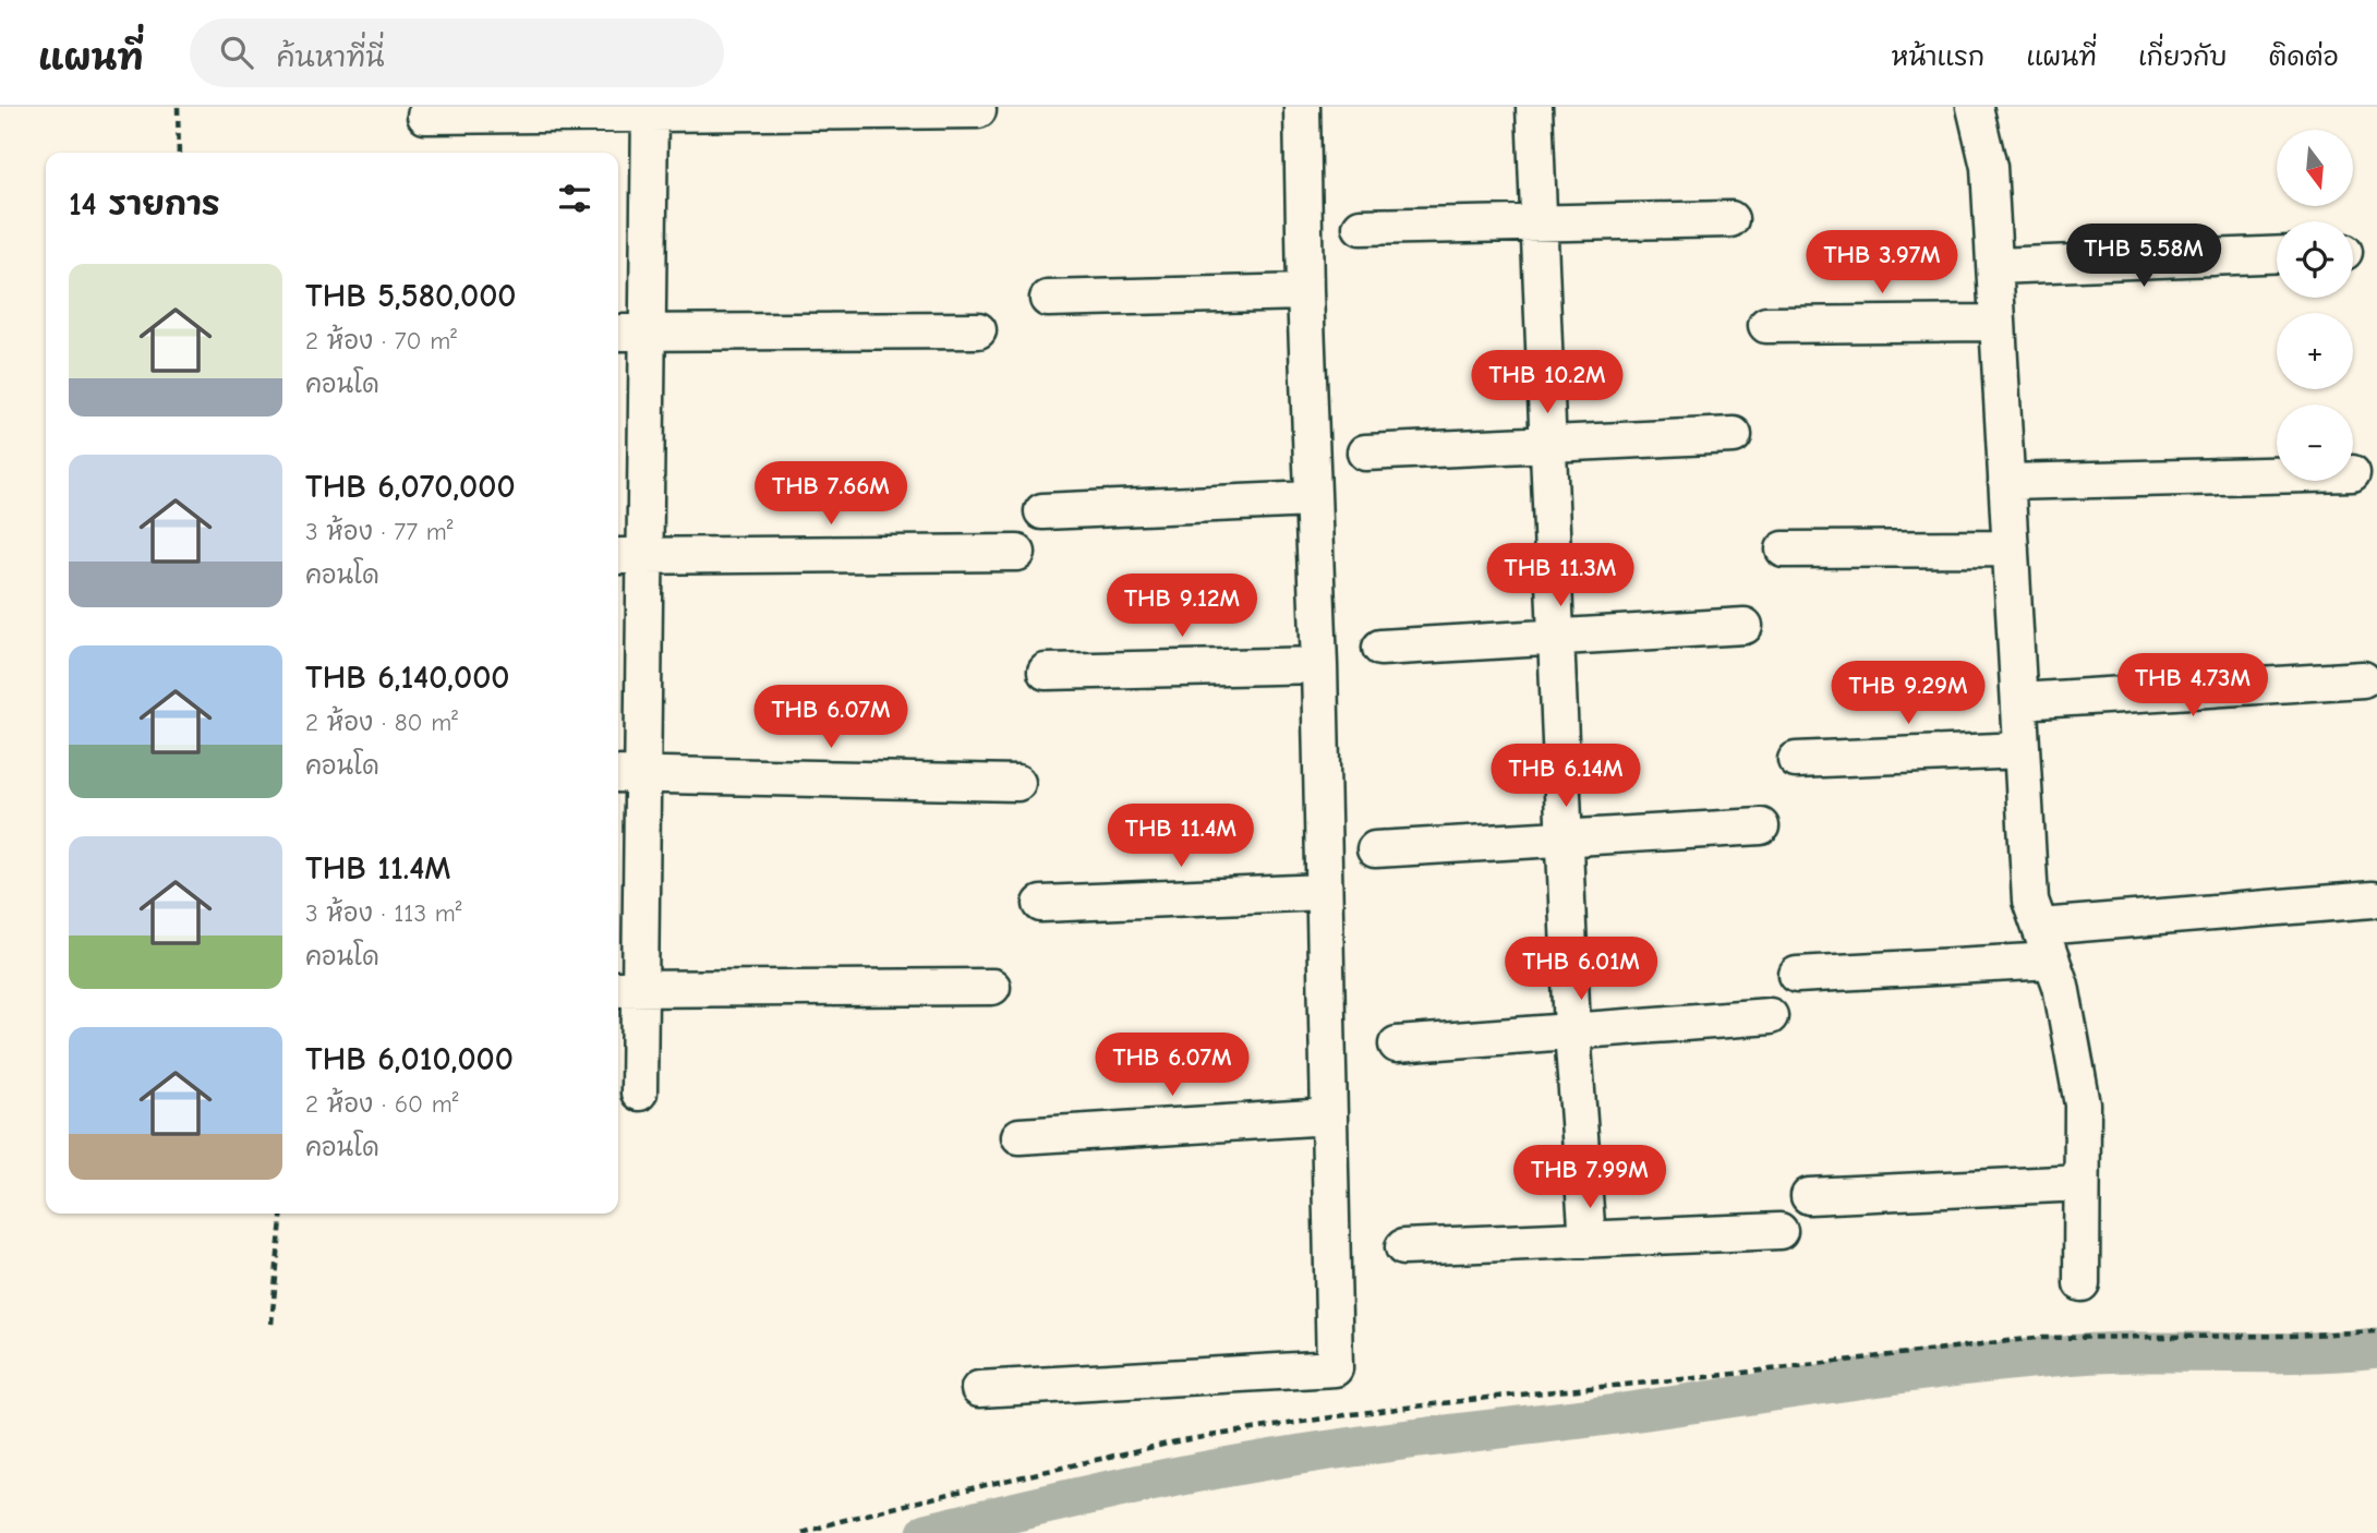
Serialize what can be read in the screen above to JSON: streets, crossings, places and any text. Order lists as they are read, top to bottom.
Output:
{
  "north": "bottom",
  "page": {
    "header": "แผนที่",
    "search": "ค้นหาที่นี่",
    "nav": [
      "หน้าแรก",
      "แผนที่",
      "เกี่ยวกับ",
      "ติดต่อ"
    ],
    "map_buttons": ["+", "−"],
    "heading": "14 รายการ",
    "price": [
      "THB 5.58M",
      "THB 3.97M",
      "THB 10.2M",
      "THB 7.66M",
      "THB 11.3M",
      "THB 9.12M",
      "THB 4.73M",
      "THB 9.29M",
      "THB 6.07M",
      "THB 6.14M",
      "THB 11.4M",
      "THB 6.01M",
      "THB 6.07M",
      "THB 7.99M"
    ],
    "list": [
      {
        "name": "THB 5,580,000",
        "note": "2 ห้อง · 70 m² · คอนโด"
      },
      {
        "name": "THB 6,070,000",
        "note": "3 ห้อง · 77 m² · คอนโด"
      },
      {
        "name": "THB 6,140,000",
        "note": "2 ห้อง · 80 m² · คอนโด"
      },
      {
        "name": "THB 11.4M",
        "note": "3 ห้อง · 113 m² · คอนโด"
      },
      {
        "name": "THB 6,010,000",
        "note": "2 ห้อง · 60 m² · คอนโด"
      }
    ]
  }
}
